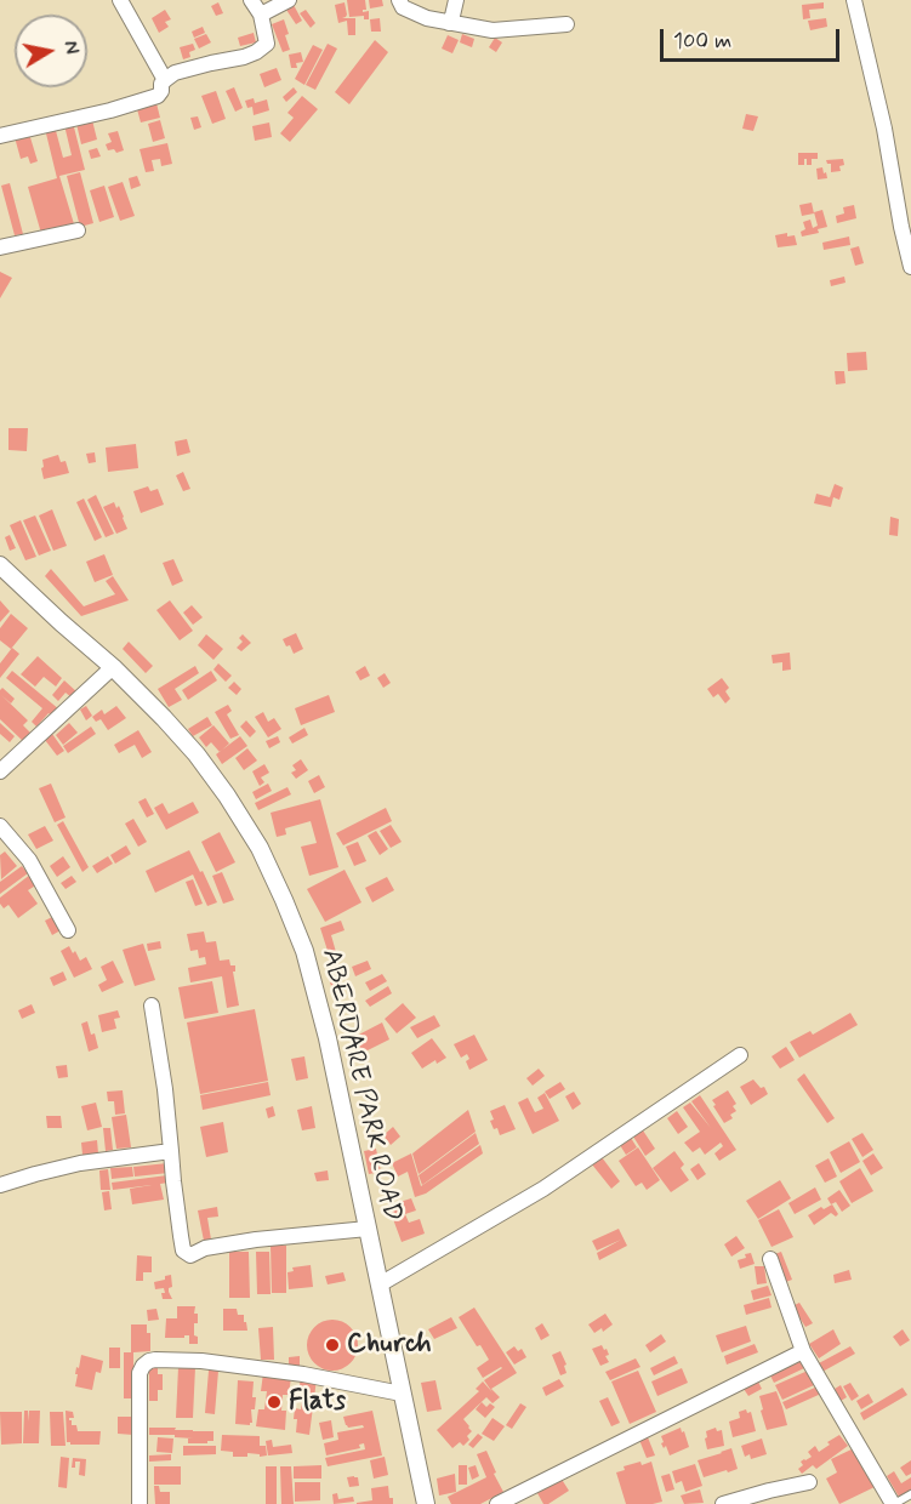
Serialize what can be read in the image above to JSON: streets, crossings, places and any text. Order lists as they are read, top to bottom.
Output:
{
  "streets": {
    "street": ["ABERDARE PARK ROAD"]
  },
  "places": ["Church", "Flats"],
  "scale_bar": "100 m",
  "north": "right"
}
